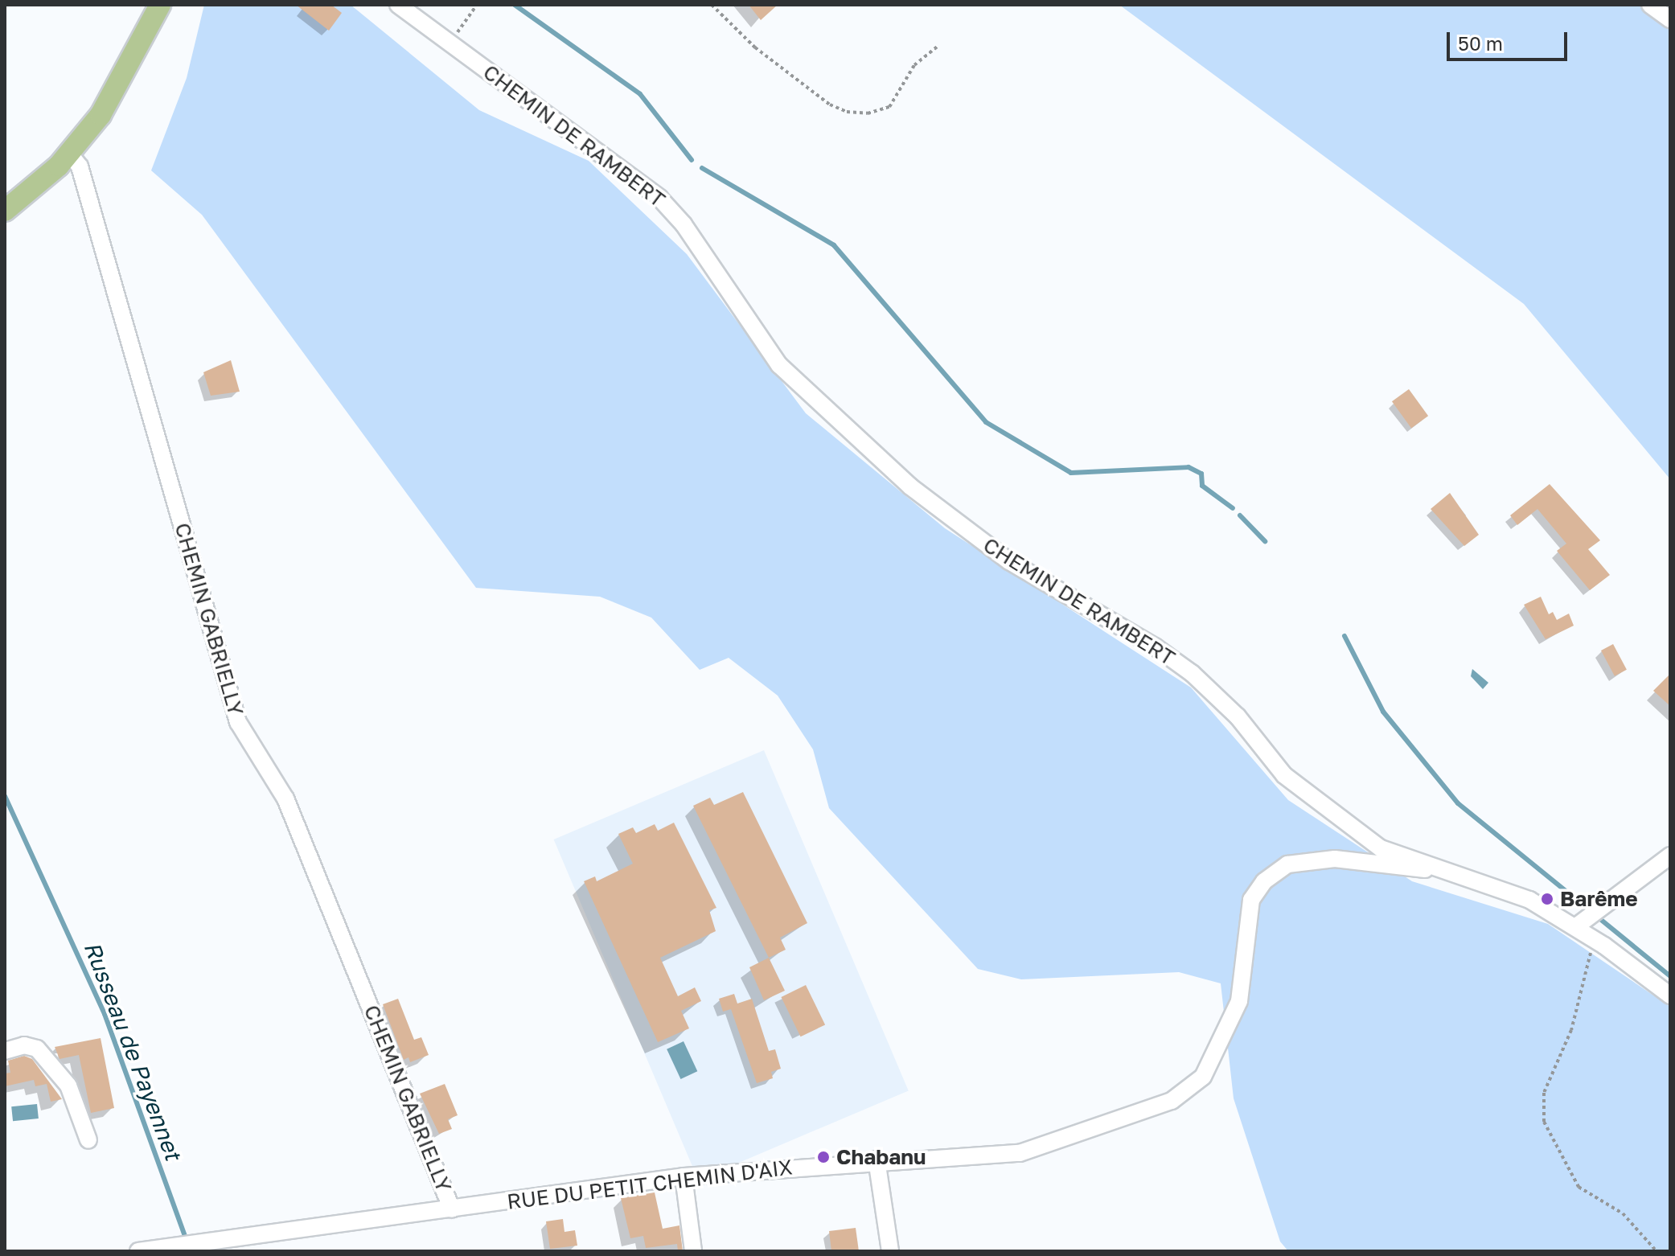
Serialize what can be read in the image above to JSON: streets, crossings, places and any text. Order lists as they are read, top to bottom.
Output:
{
  "streets": {
    "street": ["CHEMIN DE RAMBERT", "CHEMIN GABRIELLY", "RUE DU PETIT CHEMIN D'AIX"]
  },
  "crossings": [
    ["CHEMIN DE RAMBERT", "RUE DU PETIT CHEMIN D'AIX"],
    ["CHEMIN GABRIELLY", "RUE DU PETIT CHEMIN D'AIX"]
  ],
  "water": ["Russeau de Payennet"],
  "places": ["Barême", "Chabanu"],
  "scale_bar": "50 m"
}
